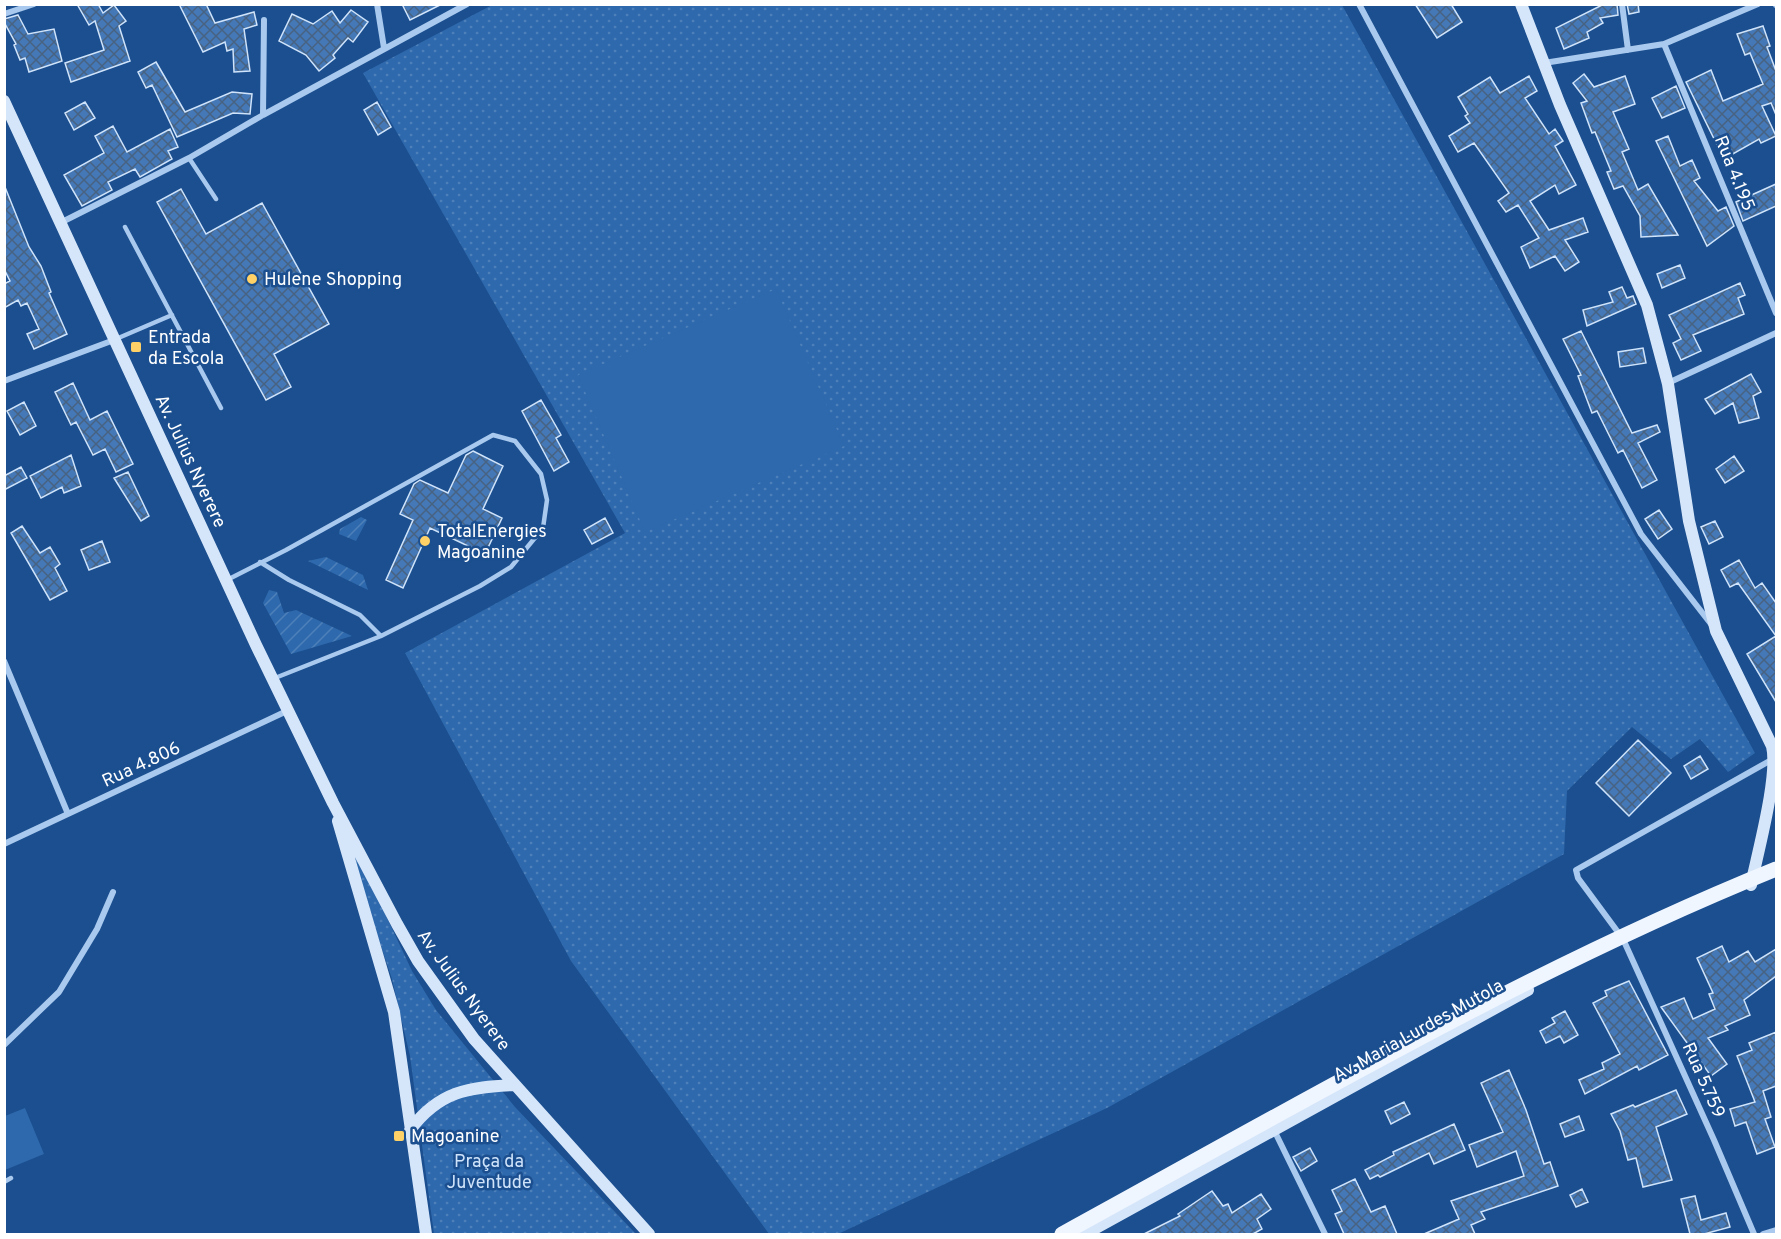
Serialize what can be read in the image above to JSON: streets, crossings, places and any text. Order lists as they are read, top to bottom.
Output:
{
  "streets": {
    "main road": ["Av. Julius Nyerere", "Av. Maria Lurdes Mutola"],
    "street": ["Rua 4.195", "Rua 4.806", "Rua 5.759"]
  },
  "crossings": [
    ["Av. Julius Nyerere", "Rua 4.806"],
    ["Av. Maria Lurdes Mutola", "Rua 5.759"]
  ],
  "parks": ["Praça da Juventude"],
  "places": {
    "other": ["Hulene Shopping", "TotalEnergies Magoanine"],
    "transit": ["Entrada da Escola", "Magoanine"]
  }
}
